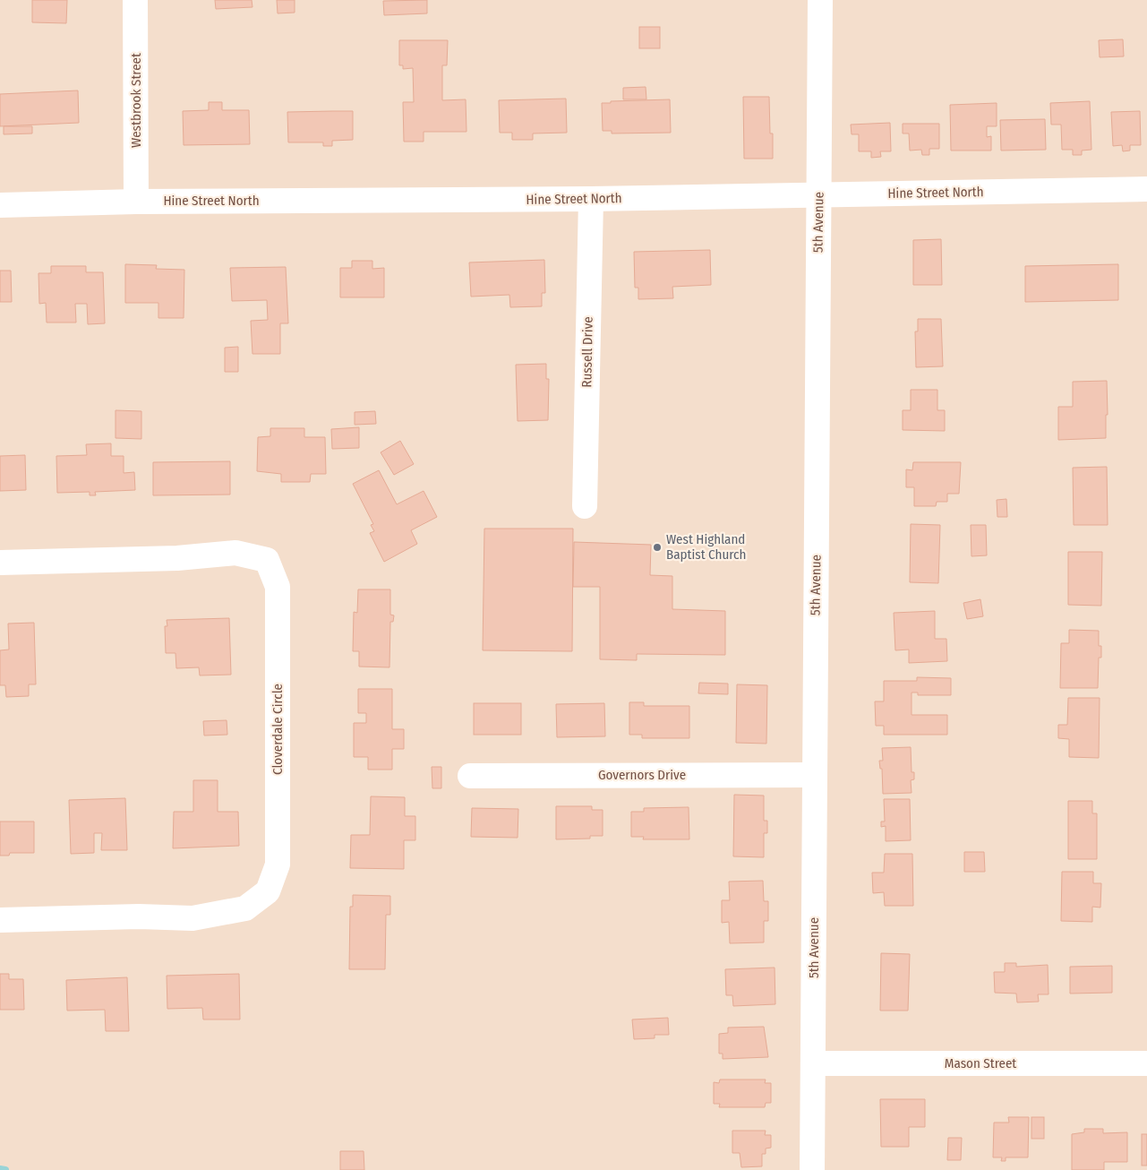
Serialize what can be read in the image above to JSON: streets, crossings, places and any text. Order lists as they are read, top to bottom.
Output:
{
  "streets": {
    "street": [
      "Westbrook Street",
      "Hine Street North",
      "5th Avenue",
      "Russell Drive",
      "Cloverdale Circle",
      "Governors Drive",
      "Mason Street"
    ]
  },
  "crossings": [
    ["Westbrook Street", "Hine Street North"],
    ["Hine Street North", "5th Avenue"],
    ["Hine Street North", "Russell Drive"],
    ["5th Avenue", "Governors Drive"],
    ["5th Avenue", "Mason Street"]
  ],
  "places": ["West Highland Baptist Church"]
}
